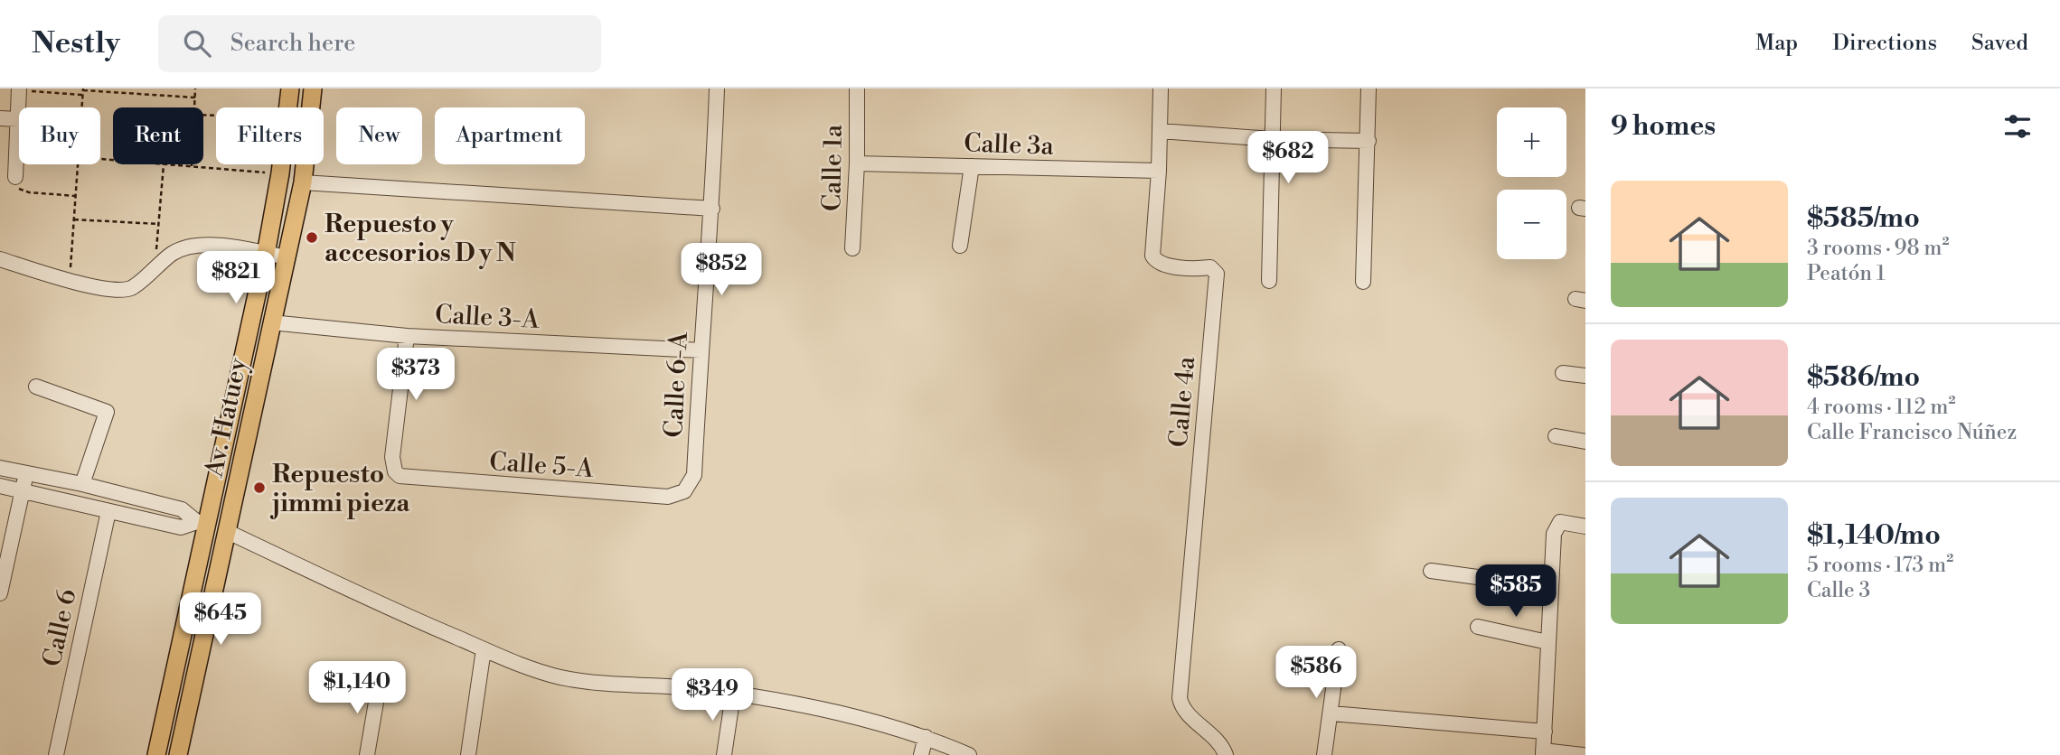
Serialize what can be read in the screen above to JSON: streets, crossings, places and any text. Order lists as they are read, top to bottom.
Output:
{
  "streets": {
    "main road": ["Av. Hatuey"],
    "street": [
      "Calle 3a",
      "Calle 1a",
      "Calle 3-A",
      "Calle 6-A",
      "Calle 4a",
      "Calle 5-A",
      "Calle 6"
    ]
  },
  "crossings": [
    ["Calle 3a", "Calle 1a"],
    ["Calle 3a", "Calle 4a"],
    ["Calle 3-A", "Calle 6-A"],
    ["Calle 3-A", "Av. Hatuey"],
    ["Calle 3-A", "Calle 5-A"],
    ["Calle 6-A", "Calle 5-A"]
  ],
  "places": ["Repuesto y accesorios D y N", "Repuesto jimmi pieza"],
  "page": {
    "header": "Nestly",
    "search": "Search here",
    "nav": ["Map", "Directions", "Saved"],
    "heading": "9 homes",
    "map_buttons": ["+", "−"],
    "chip": [
      "Buy",
      "Rent",
      "Filters",
      "New",
      "Apartment"
    ],
    "price": [
      "$682",
      "$852",
      "$821",
      "$373",
      "$585",
      "$645",
      "$586",
      "$1,140",
      "$349"
    ],
    "list": [
      {
        "name": "$585/mo",
        "note": "3 rooms · 98 m² · Peatón 1"
      },
      {
        "name": "$586/mo",
        "note": "4 rooms · 112 m² · Calle Francisco Núñez"
      },
      {
        "name": "$1,140/mo",
        "note": "5 rooms · 173 m² · Calle 3"
      }
    ]
  }
}
